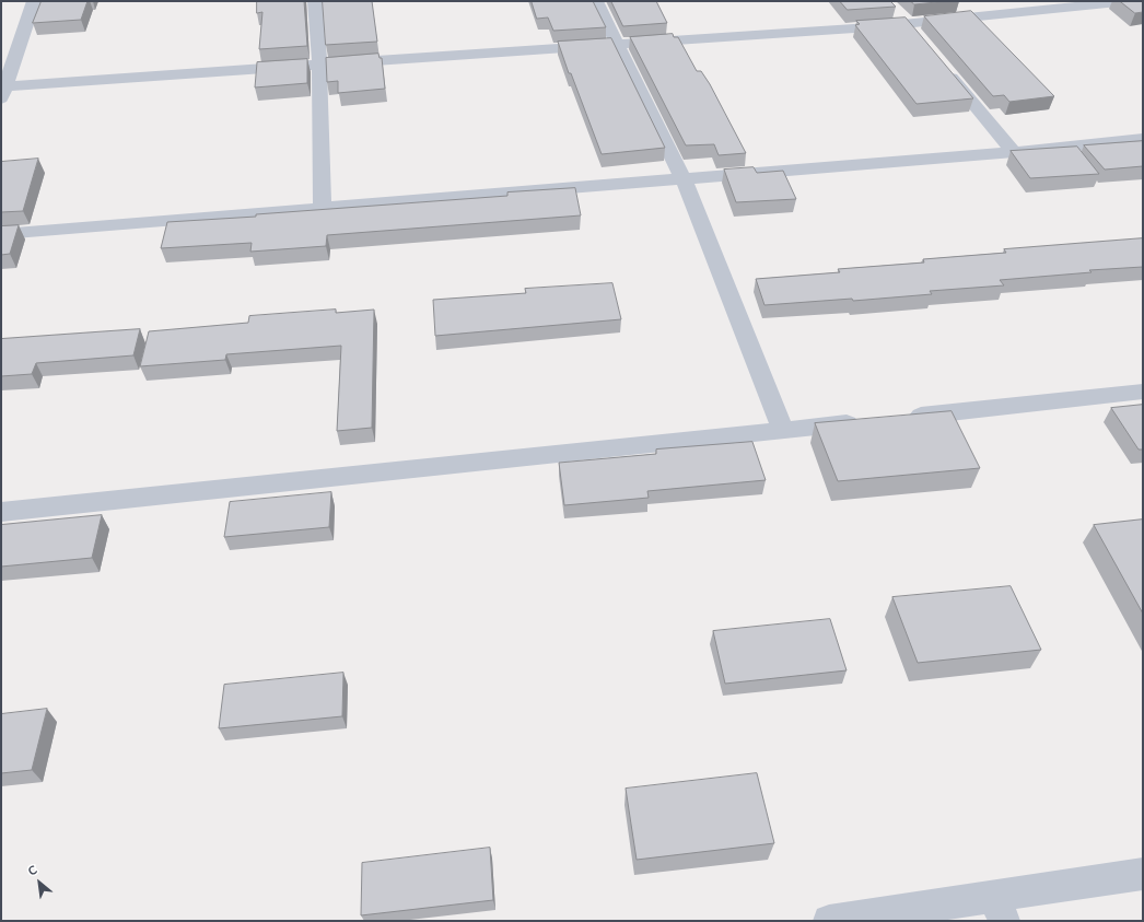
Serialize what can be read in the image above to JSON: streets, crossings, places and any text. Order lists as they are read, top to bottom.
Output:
{
  "north": "top left"
}
